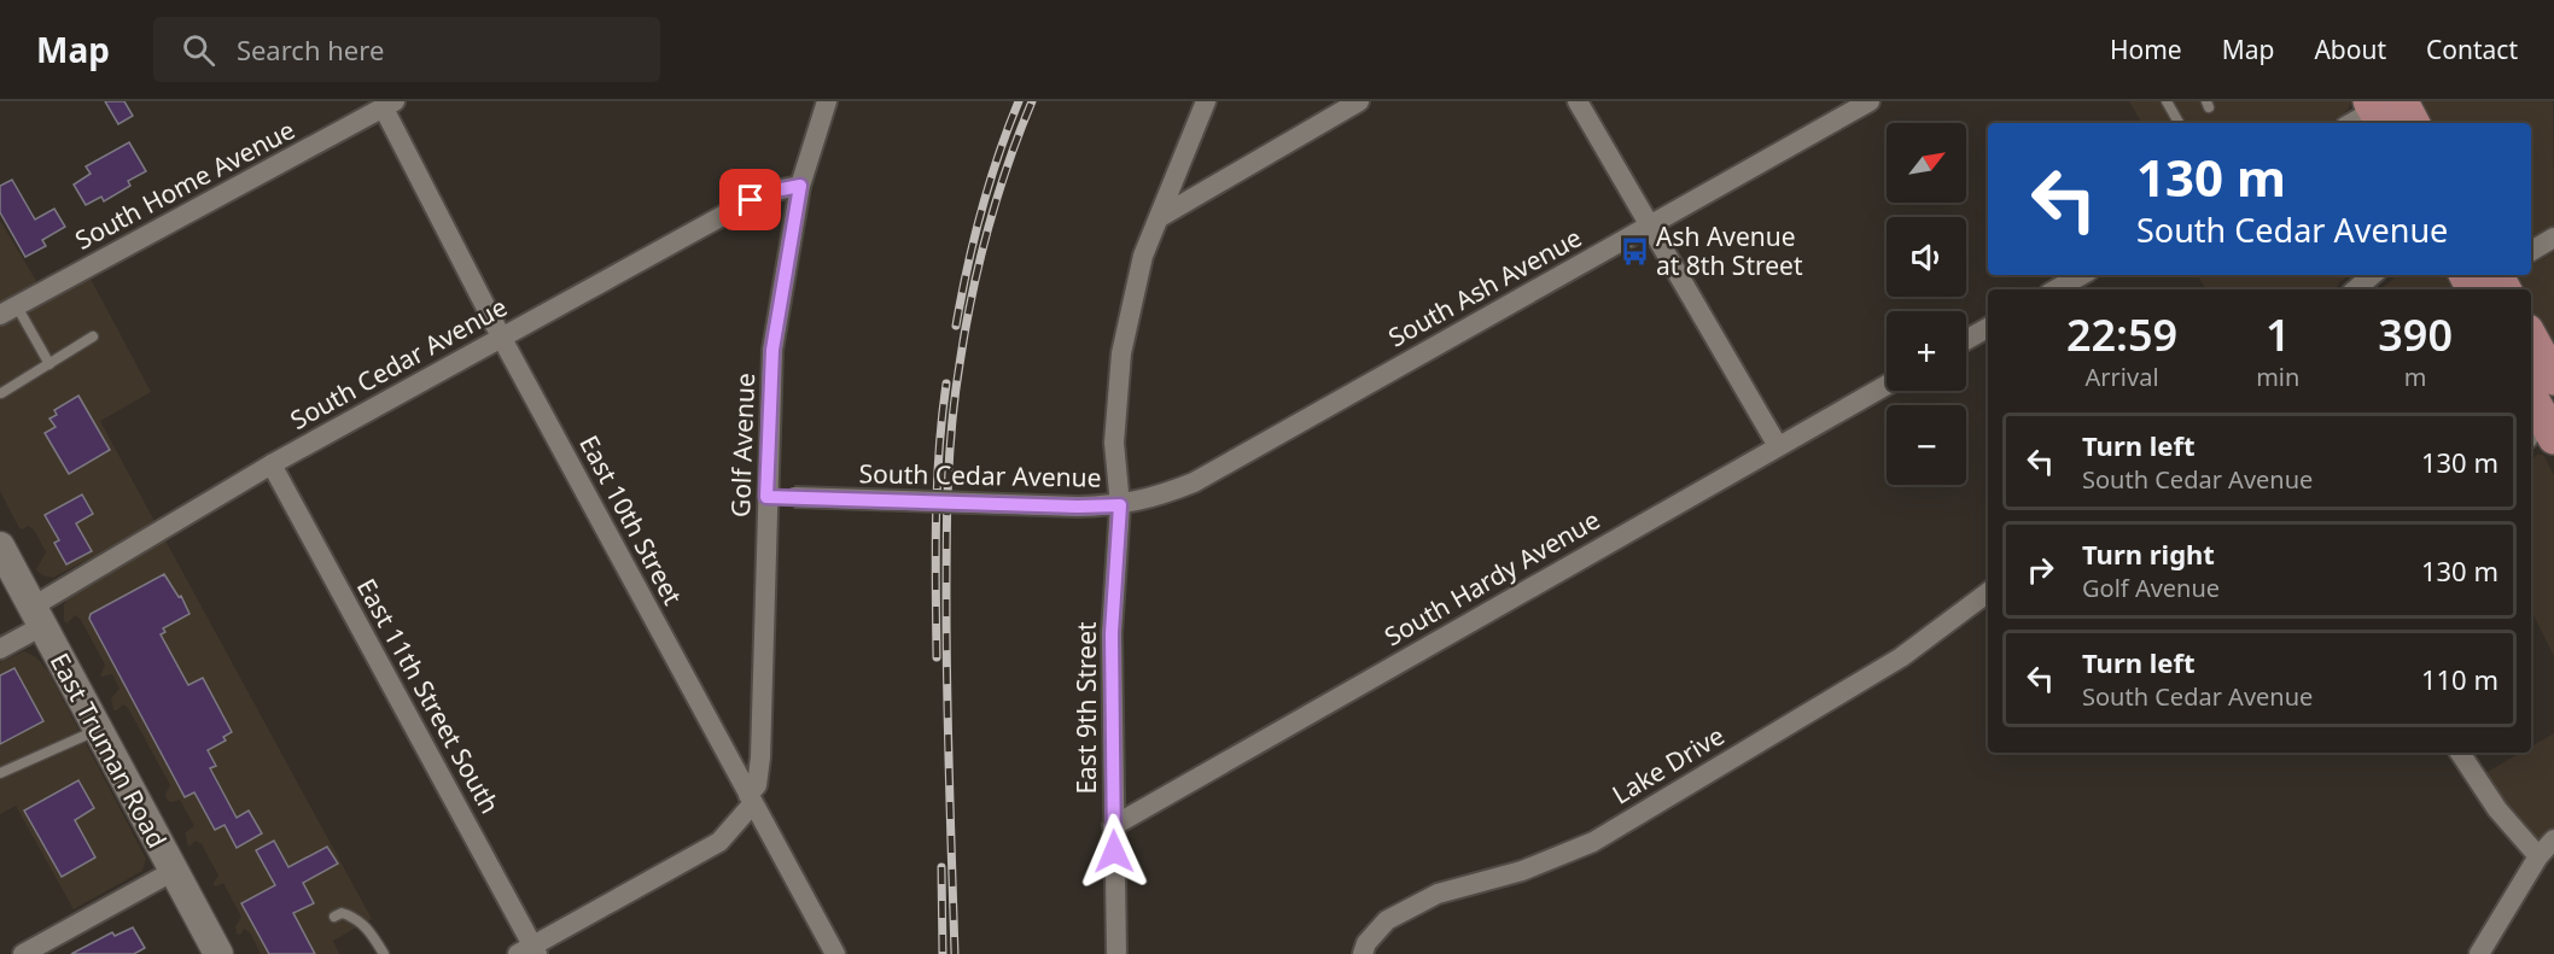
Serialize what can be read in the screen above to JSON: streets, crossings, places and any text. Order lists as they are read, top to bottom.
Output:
{
  "streets": {
    "main road": ["East Truman Road"],
    "street": [
      "South Home Avenue",
      "South Ash Avenue",
      "South Cedar Avenue",
      "Golf Avenue",
      "East 10th Street",
      "South Hardy Avenue",
      "East 11th Street South",
      "East 9th Street",
      "Lake Drive"
    ]
  },
  "crossings": [
    ["South Home Avenue", "East 10th Street"],
    ["South Ash Avenue", "South Cedar Avenue"],
    ["South Ash Avenue", "East 9th Street"],
    ["South Cedar Avenue", "Golf Avenue"],
    ["South Cedar Avenue", "East 10th Street"],
    ["South Cedar Avenue", "East 11th Street South"],
    ["South Cedar Avenue", "East 9th Street"],
    ["South Cedar Avenue", "East Truman Road"],
    ["Golf Avenue", "East 10th Street"],
    ["South Hardy Avenue", "East 9th Street"]
  ],
  "places": {
    "bus stop": ["Ash Avenue at 8th Street"]
  },
  "north": "top right",
  "page": {
    "header": "Map",
    "search": "Search here",
    "nav": [
      "Home",
      "Map",
      "About",
      "Contact"
    ],
    "map_buttons": ["+", "−"],
    "turn": ["130 m", "South Cedar Avenue"],
    "eta": [
      "22:59",
      "Arrival",
      "1",
      "min",
      "390",
      "m"
    ],
    "list": [
      {
        "name": "Turn left",
        "note": "South Cedar Avenue",
        "value": "130 m"
      },
      {
        "name": "Turn right",
        "note": "Golf Avenue",
        "value": "130 m"
      },
      {
        "name": "Turn left",
        "note": "South Cedar Avenue",
        "value": "110 m"
      }
    ]
  }
}
